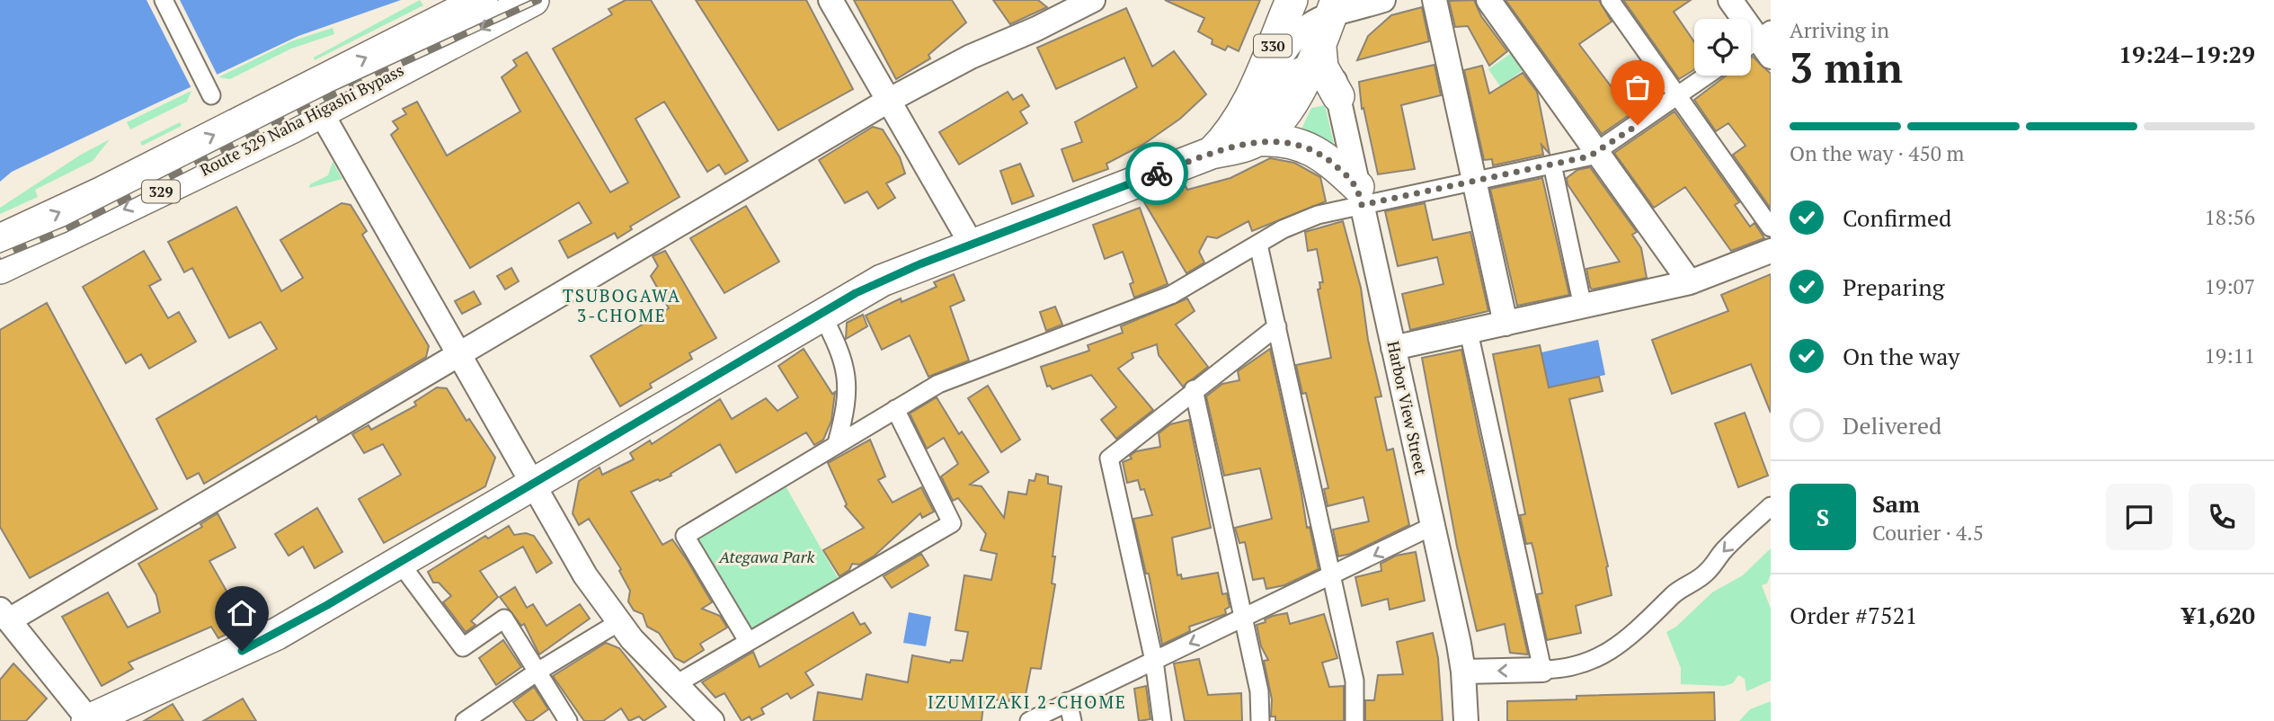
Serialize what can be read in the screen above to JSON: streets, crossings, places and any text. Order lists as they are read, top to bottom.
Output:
{
  "streets": {
    "highway": ["330", "Route 329 Naha Higashi Bypass", "329"],
    "street": ["Harbor View Street"]
  },
  "crossings": [
    ["330", "Harbor View Street"]
  ],
  "districts": ["TSUBOGAWA 3-CHOME", "IZUMIZAKI 2-CHOME"],
  "parks": ["Ategawa Park"],
  "page": {
    "heading": ["3 min", "Arriving in", "19:24–19:29"],
    "panel": [
      "Sam",
      "Courier · 4.5",
      "Order #7521",
      "¥1,620"
    ],
    "bar": "On the way · 450 m",
    "list": [
      ["Confirmed", "18:56"],
      ["Preparing", "19:07"],
      ["On the way", "19:11"],
      "Delivered"
    ],
    "round": "S"
  }
}
